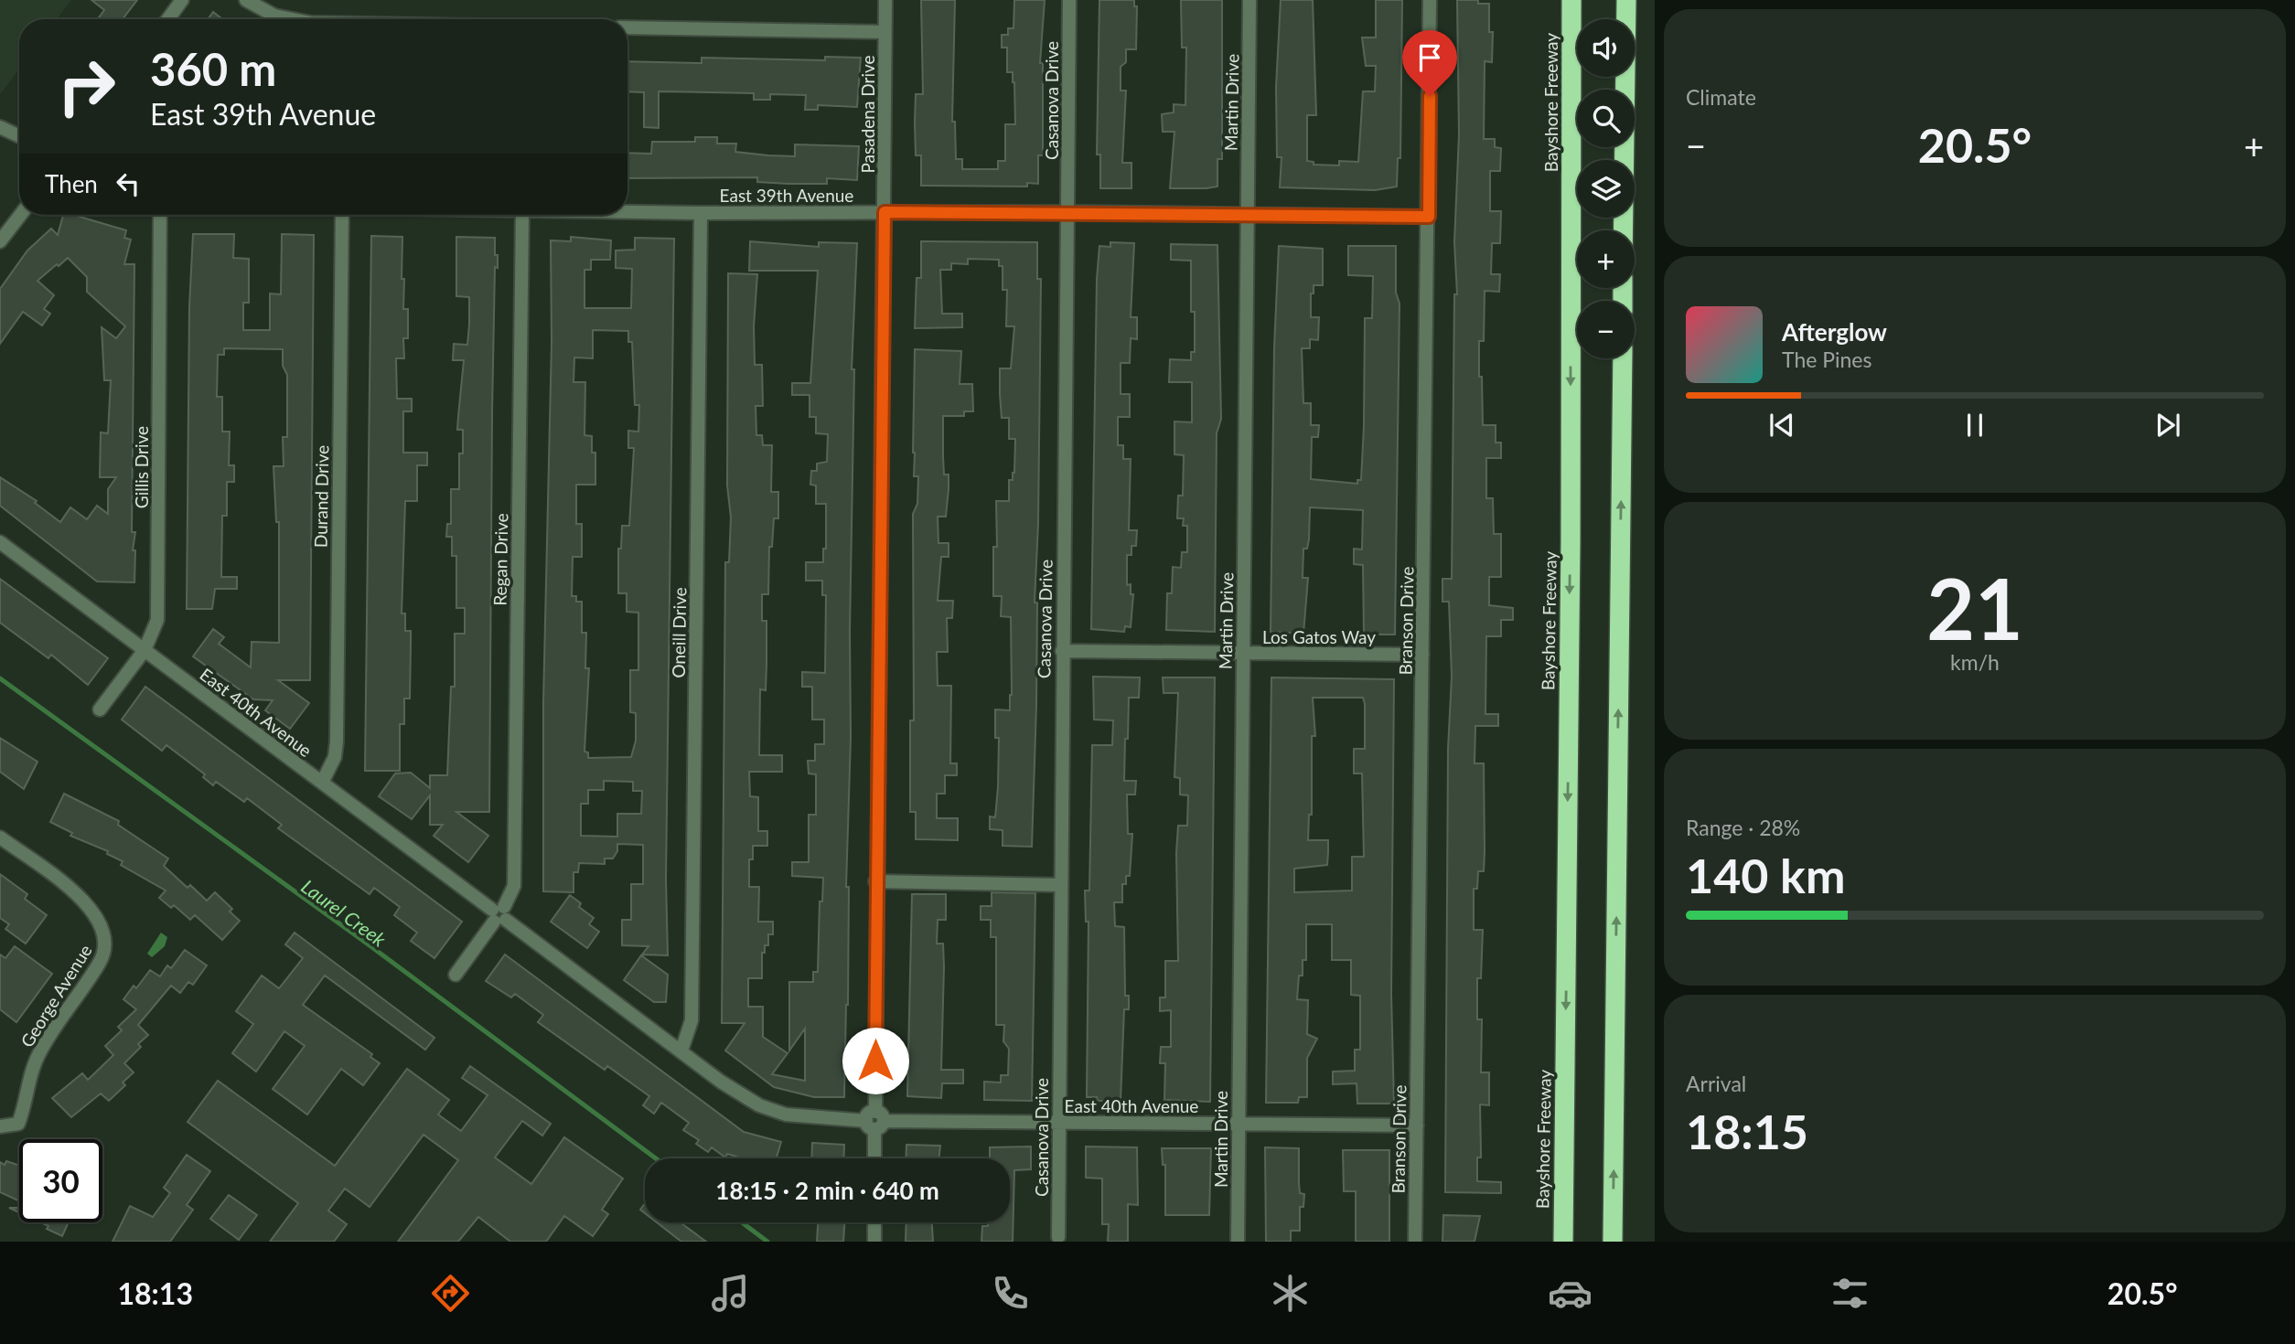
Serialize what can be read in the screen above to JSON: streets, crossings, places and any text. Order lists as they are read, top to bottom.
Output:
{
  "streets": {
    "highway": ["Bayshore Freeway"],
    "street": [
      "Casanova Drive",
      "Martin Drive",
      "Pasadena Drive",
      "East 39th Avenue",
      "Gillis Drive",
      "Durand Drive",
      "Regan Drive",
      "Branson Drive",
      "Oneill Drive",
      "Los Gatos Way",
      "East 40th Avenue",
      "George Avenue"
    ]
  },
  "crossings": [
    ["Casanova Drive", "East 39th Avenue"],
    ["Casanova Drive", "Los Gatos Way"],
    ["Casanova Drive", "East 40th Avenue"],
    ["Martin Drive", "East 39th Avenue"],
    ["Martin Drive", "Los Gatos Way"],
    ["Martin Drive", "East 40th Avenue"],
    ["Pasadena Drive", "East 39th Avenue"],
    ["Pasadena Drive", "East 40th Avenue"],
    ["East 39th Avenue", "Branson Drive"],
    ["East 39th Avenue", "Oneill Drive"],
    ["Gillis Drive", "East 40th Avenue"],
    ["Durand Drive", "East 40th Avenue"],
    ["Regan Drive", "East 40th Avenue"],
    ["Branson Drive", "Los Gatos Way"],
    ["Branson Drive", "East 40th Avenue"],
    ["Oneill Drive", "East 40th Avenue"]
  ],
  "water": ["Laurel Creek"],
  "page": {
    "tile": [
      "Climate",
      ["21", "km/h"],
      ["Range · 28%", "140 km"],
      ["Arrival", "18:15"]
    ],
    "map_buttons": ["+", "−"],
    "turn": ["360 m", "East 39th Avenue"],
    "heat": ["−", "20.5°", "+"],
    "then": "Then",
    "song": ["Afterglow", "The Pines"],
    "limit": "30",
    "trip": "18:15 · 2 min · 640 m",
    "tabs": ["18:13", "20.5°"]
  }
}
